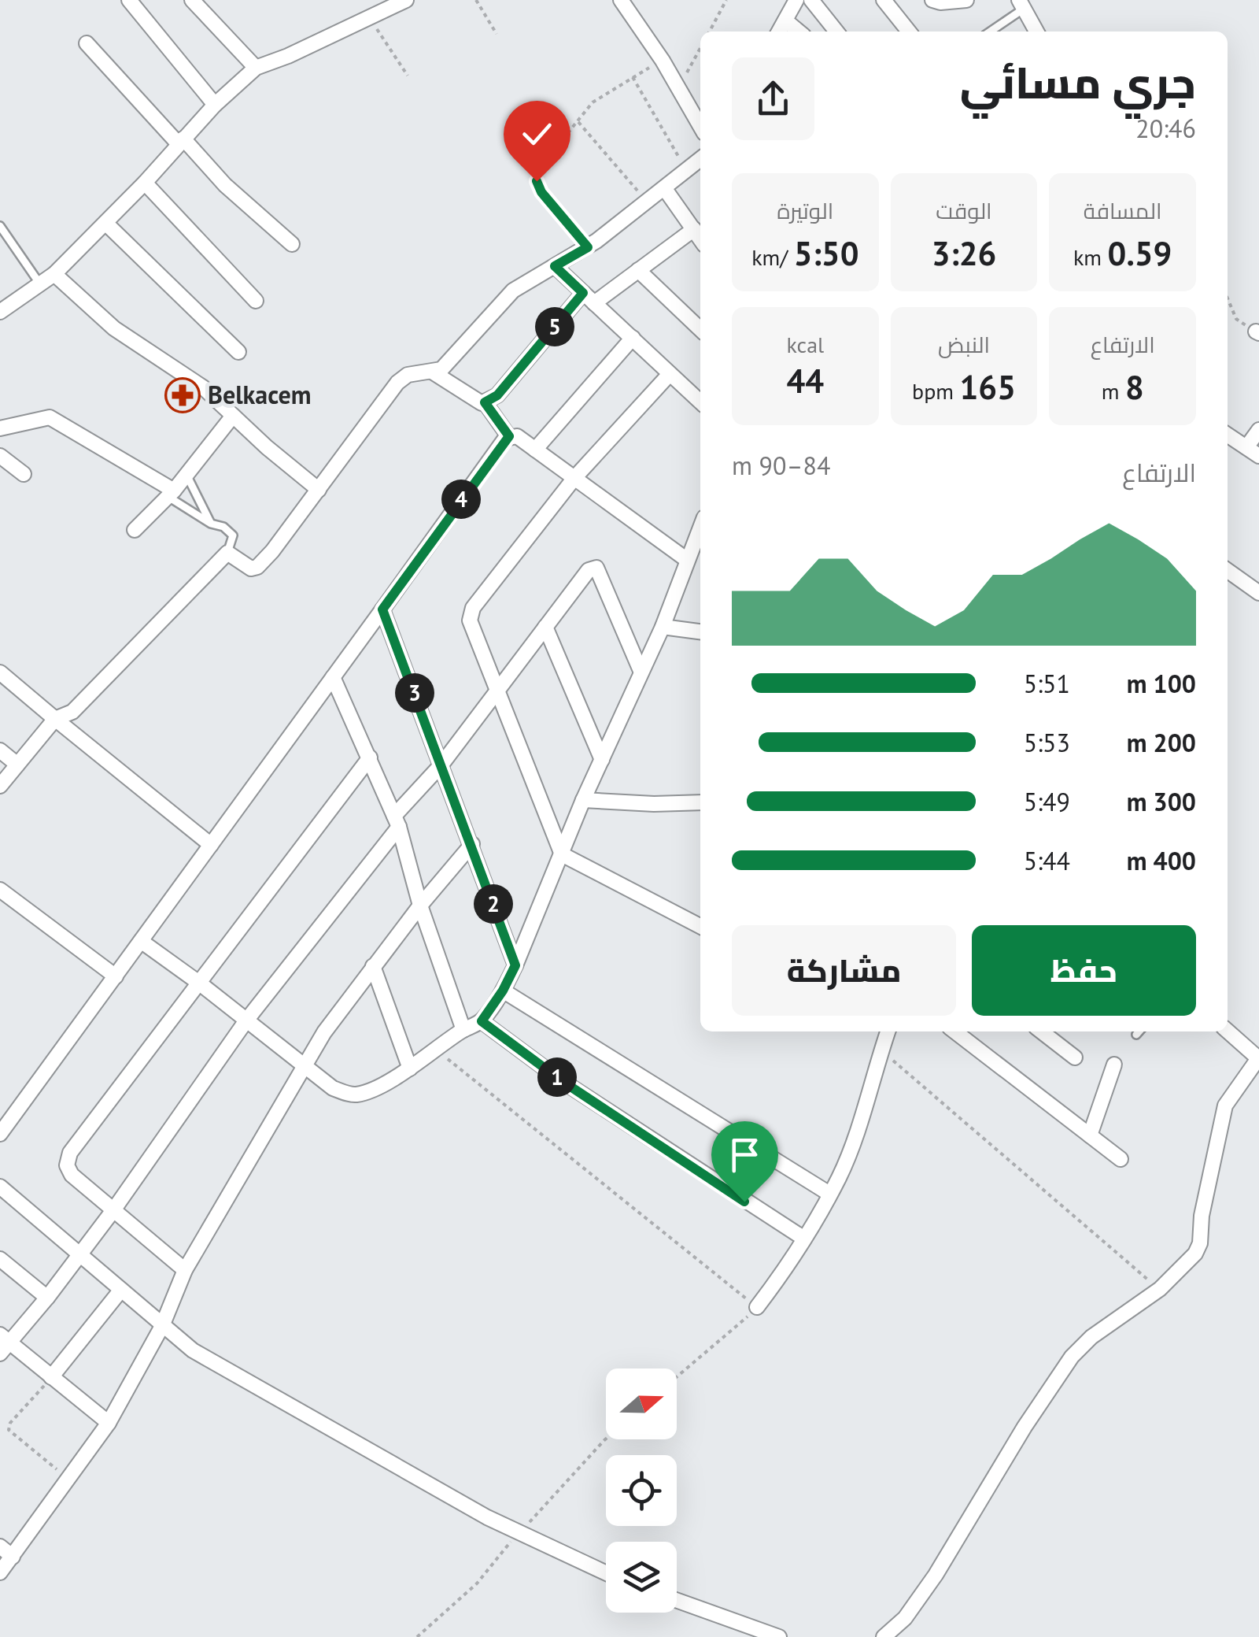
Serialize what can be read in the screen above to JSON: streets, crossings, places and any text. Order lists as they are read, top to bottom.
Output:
{
  "places": {
    "pharmacy": ["Belkacem"]
  },
  "north": "right",
  "page": {
    "heading": ["جري مسائي", "20:46"],
    "stats": [
      ["المسافة", "0.59 km"],
      ["الوقت", "3:26"],
      ["الوتيرة", "5:50 /km"],
      ["الارتفاع", "8 m"],
      ["النبض", "165 bpm"],
      ["kcal", "44"]
    ],
    "pins": [
      "5",
      "4",
      "3",
      "2",
      "1"
    ],
    "chart": ["الارتفاع", "84–90 m"],
    "list": [
      {
        "name": "100 m",
        "note": "5:51"
      },
      {
        "name": "200 m",
        "note": "5:53"
      },
      {
        "name": "300 m",
        "note": "5:49"
      },
      {
        "name": "400 m",
        "note": "5:44"
      }
    ],
    "buttons": ["حفظ", "مشاركة"]
  }
}
